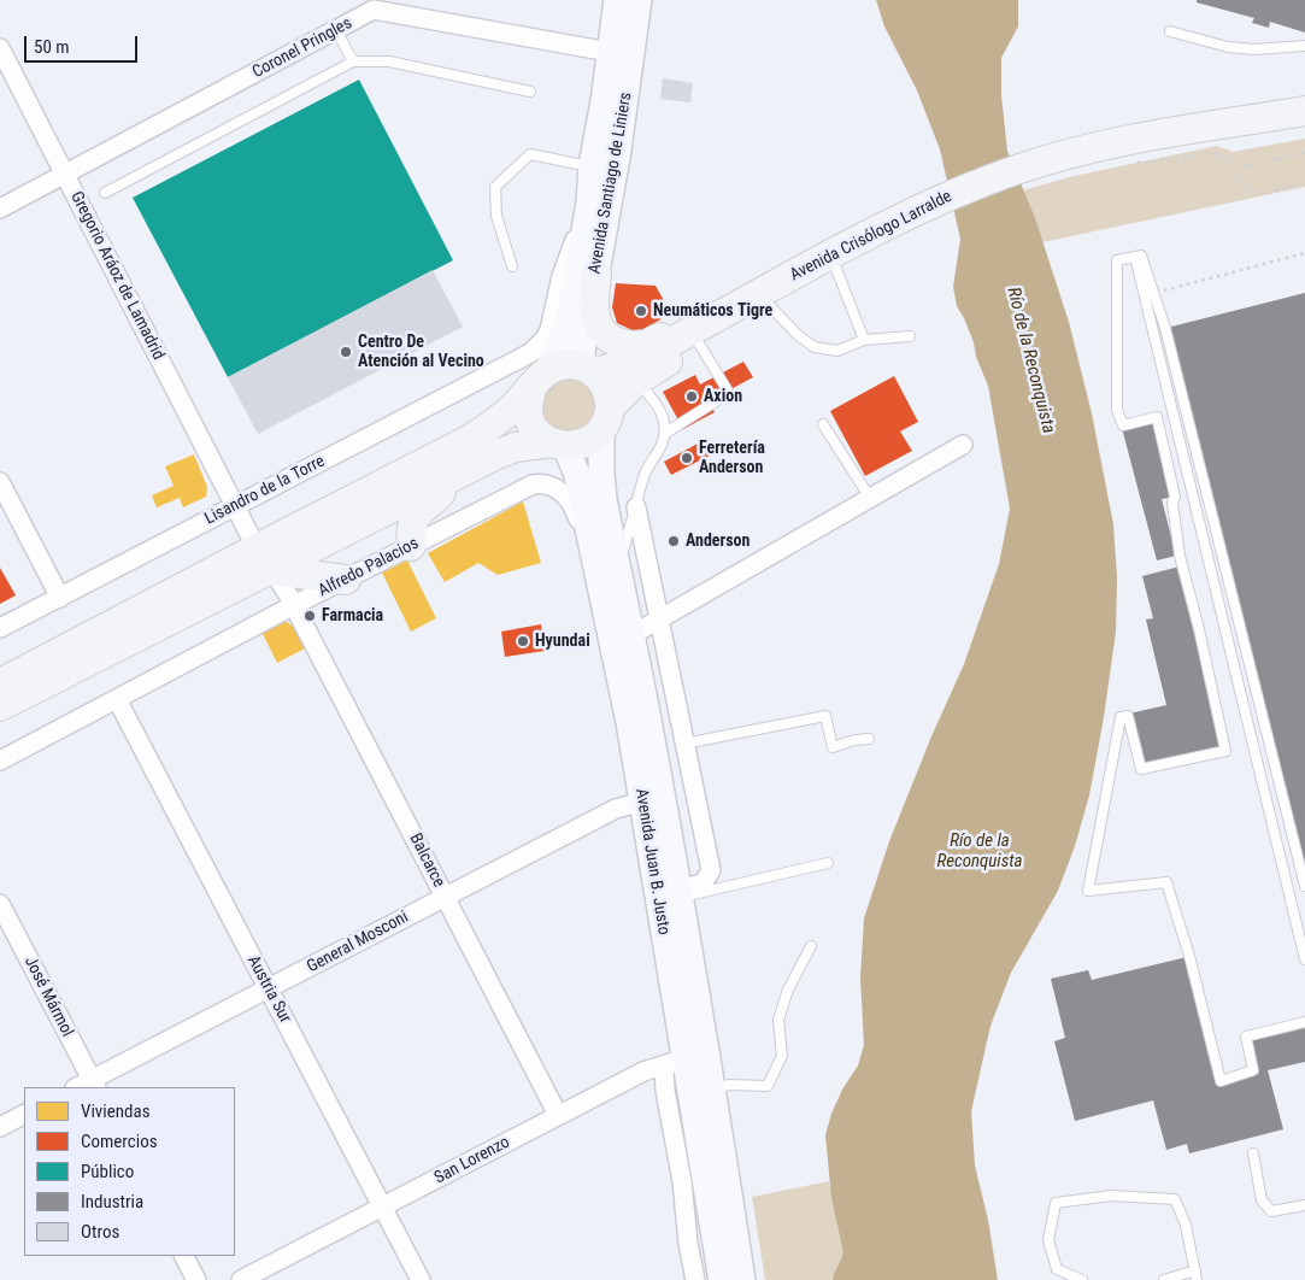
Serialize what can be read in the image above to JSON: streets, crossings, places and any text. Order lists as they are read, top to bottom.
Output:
{
  "streets": {
    "main road": ["Avenida Santiago de Liniers", "Avenida Crisólogo Larralde", "Avenida Juan B. Justo"],
    "street": [
      "Coronel Pringles",
      "Gregorio Aráoz de Lamadrid",
      "Lisandro de la Torre",
      "Alfredo Palacios",
      "Balcarce",
      "General Mosconi",
      "Austria Sur",
      "José Mármol",
      "San Lorenzo"
    ]
  },
  "crossings": [
    ["Coronel Pringles", "Avenida Santiago de Liniers"],
    ["Coronel Pringles", "Gregorio Aráoz de Lamadrid"],
    ["Avenida Santiago de Liniers", "Avenida Crisólogo Larralde"],
    ["Avenida Santiago de Liniers", "Lisandro de la Torre"],
    ["Avenida Santiago de Liniers", "Avenida Juan B. Justo"],
    ["Avenida Crisólogo Larralde", "Lisandro de la Torre"],
    ["Avenida Crisólogo Larralde", "Avenida Juan B. Justo"],
    ["Gregorio Aráoz de Lamadrid", "Lisandro de la Torre"],
    ["Gregorio Aráoz de Lamadrid", "Balcarce"],
    ["Lisandro de la Torre", "Avenida Juan B. Justo"],
    ["Alfredo Palacios", "Balcarce"],
    ["Alfredo Palacios", "Avenida Juan B. Justo"],
    ["Alfredo Palacios", "Austria Sur"],
    ["Balcarce", "General Mosconi"],
    ["Balcarce", "San Lorenzo"],
    ["Avenida Juan B. Justo", "General Mosconi"],
    ["Avenida Juan B. Justo", "San Lorenzo"],
    ["General Mosconi", "Austria Sur"],
    ["General Mosconi", "José Mármol"],
    ["Austria Sur", "San Lorenzo"]
  ],
  "water": ["Río de la Reconquista"],
  "places": [
    "Neumáticos Tigre",
    "Centro De Atención al Vecino",
    "Axion",
    "Ferretería Anderson",
    "Anderson",
    "Farmacia",
    "Hyundai"
  ],
  "legend": [
    "Viviendas",
    "Comercios",
    "Público",
    "Industria",
    "Otros"
  ],
  "scale_bar": "50 m"
}
